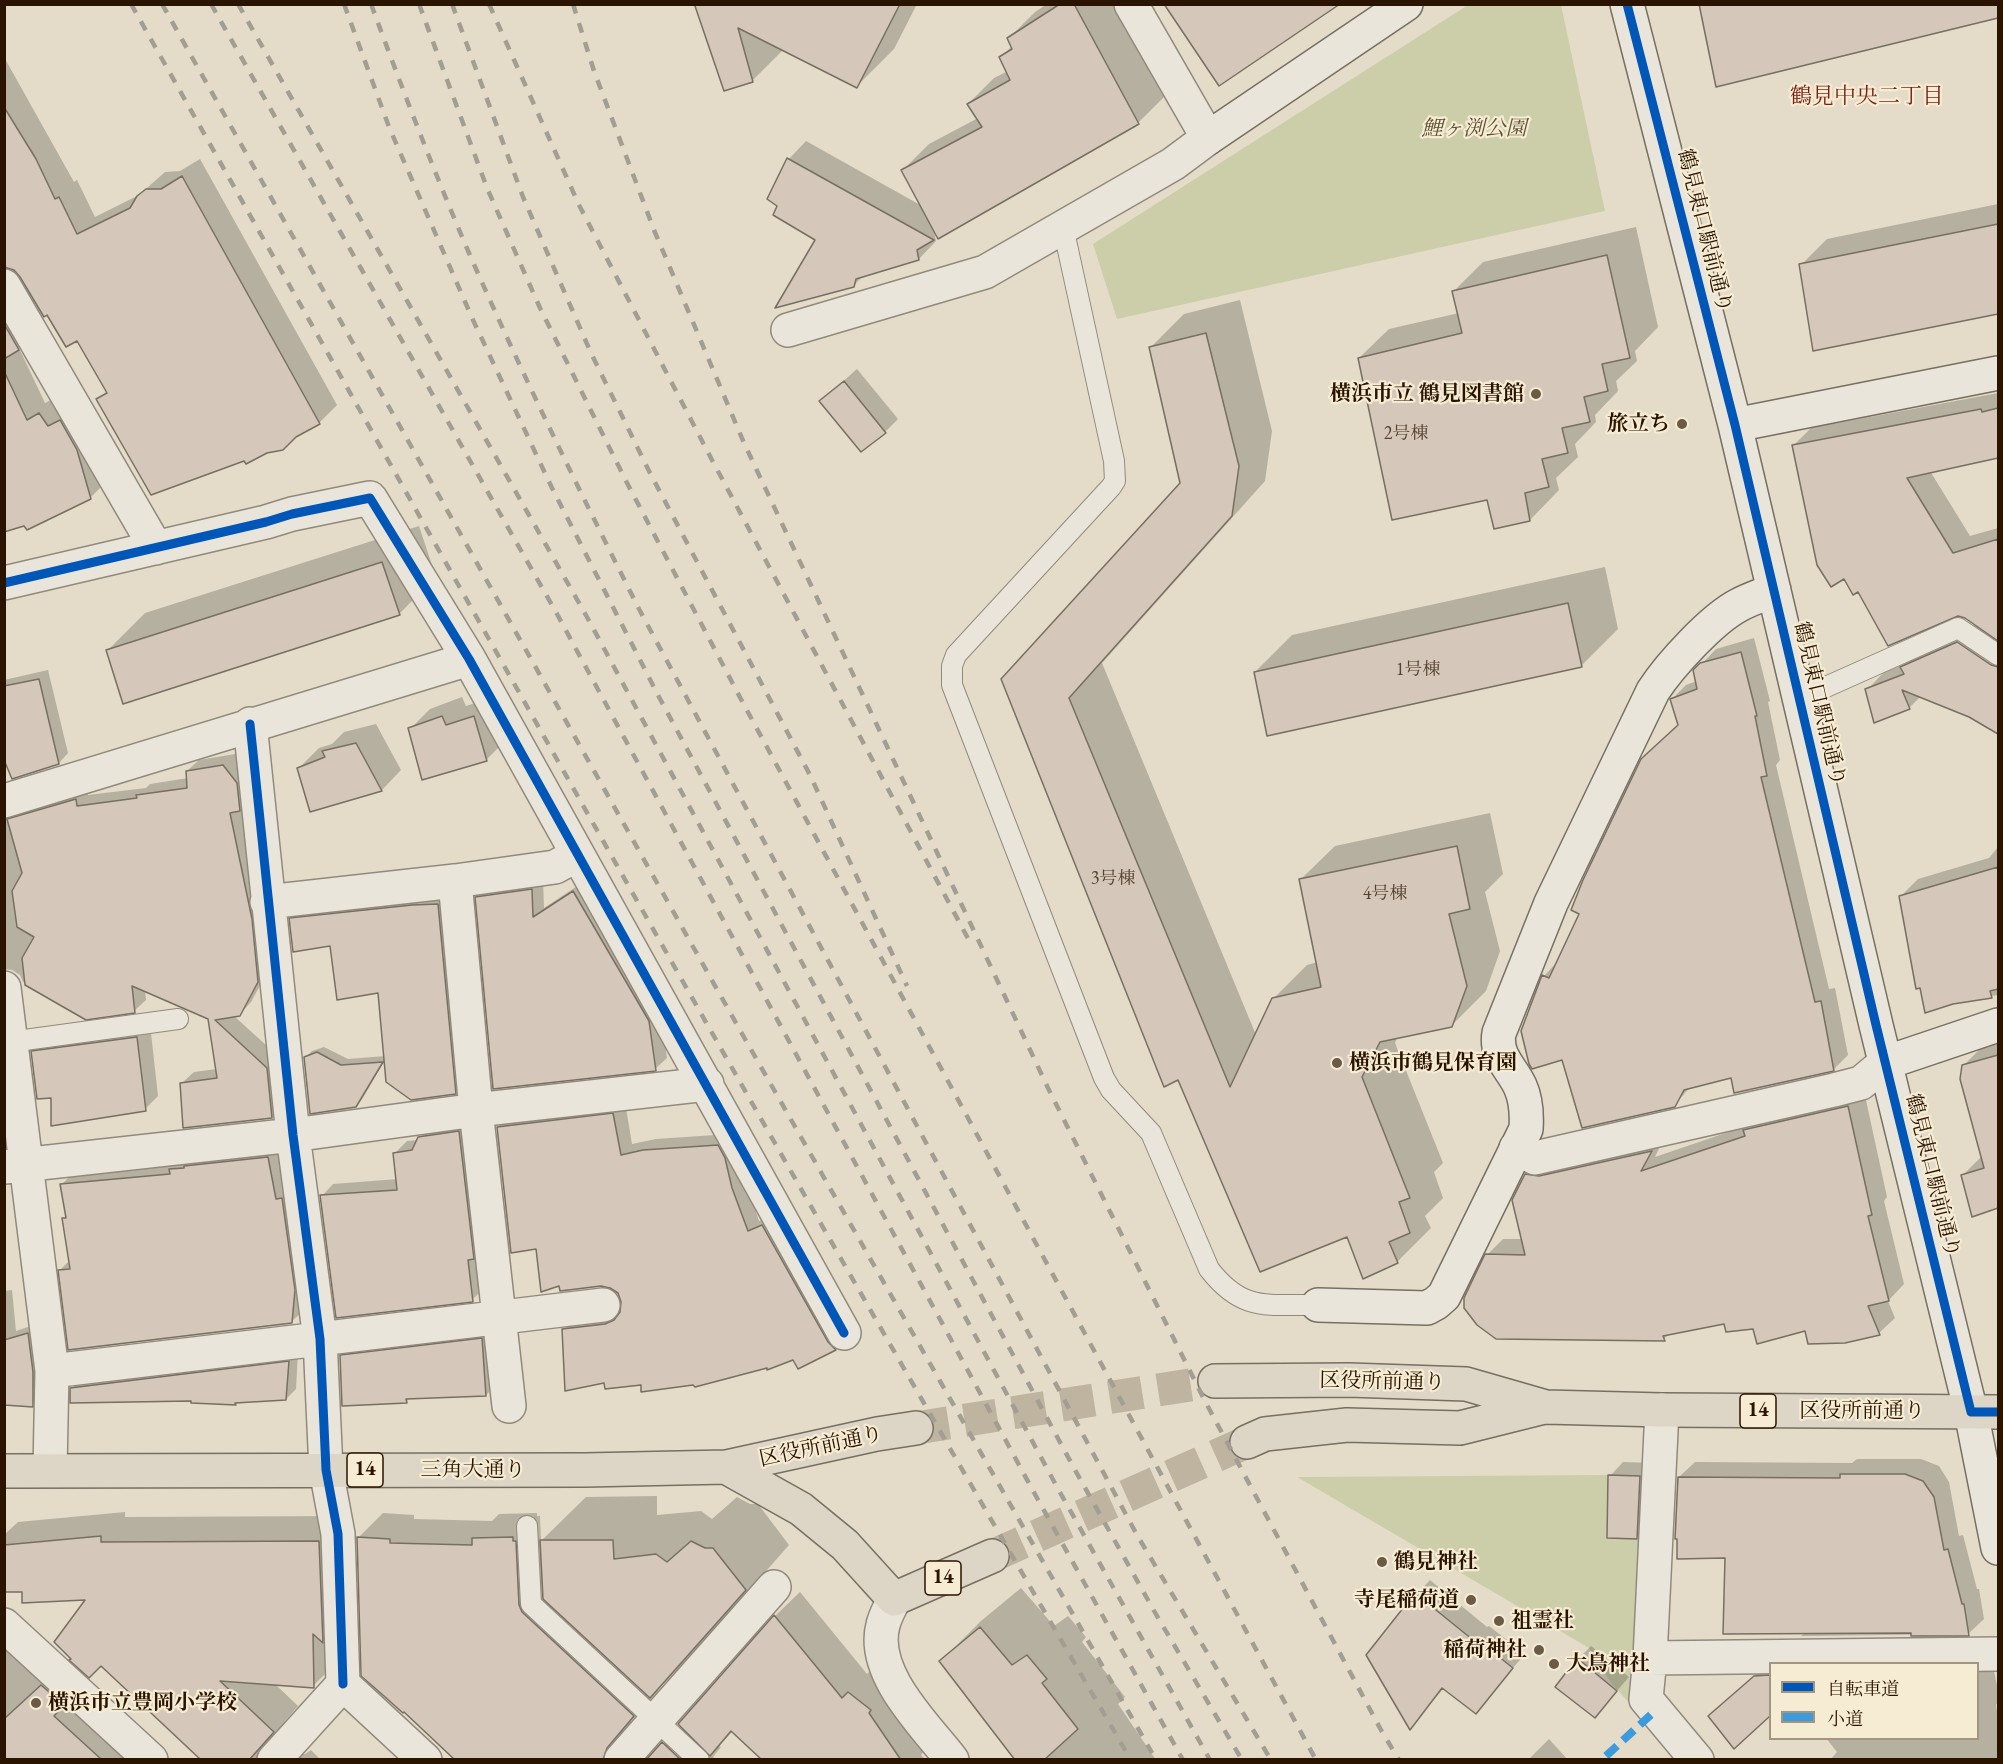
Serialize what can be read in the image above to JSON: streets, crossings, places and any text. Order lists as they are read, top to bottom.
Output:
{
  "streets": {
    "main road": ["区役所前通り", "14", "三角大通り"],
    "street": ["鶴見東口駅前通り"]
  },
  "crossings": [
    ["鶴見東口駅前通り", "区役所前通り"],
    ["区役所前通り", "三角大通り"]
  ],
  "districts": ["鶴見中央二丁目"],
  "parks": ["鯉ヶ渕公園"],
  "places": [
    "横浜市立 鶴見図書館",
    "旅立ち",
    "横浜市鶴見保育園",
    "鶴見神社",
    "寺尾稲荷道",
    "祖霊社",
    "稲荷神社",
    "大鳥神社",
    "横浜市立豊岡小学校"
  ],
  "house_numbers": [
    "2号棟",
    "1号棟",
    "3号棟",
    "4号棟"
  ],
  "legend": ["自転車道", "小道"]
}
